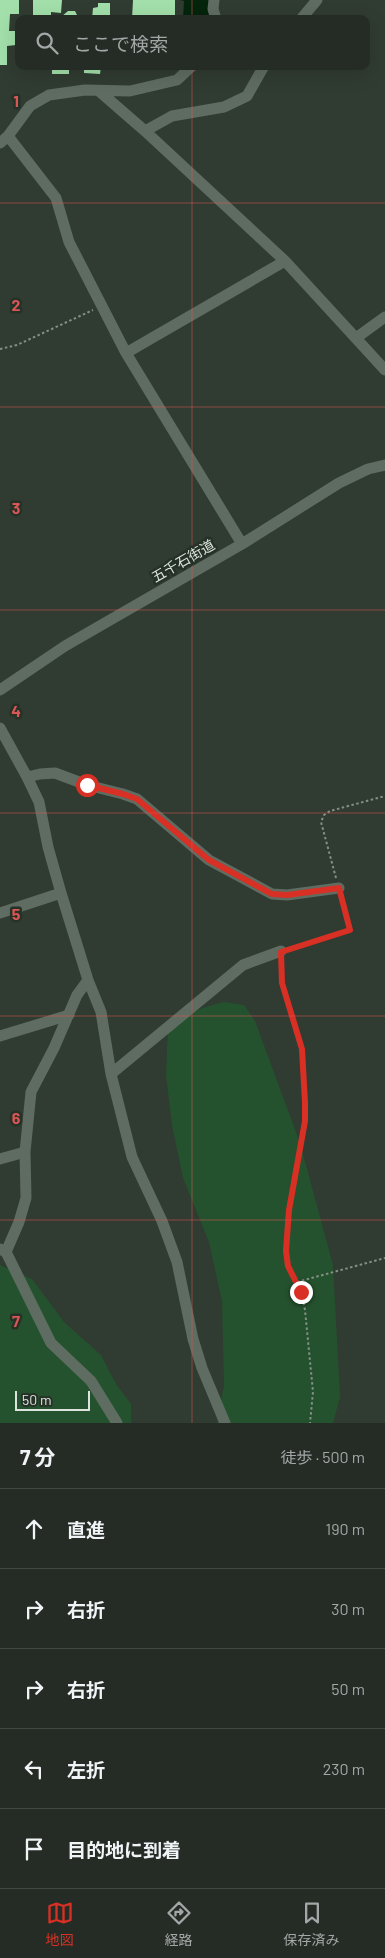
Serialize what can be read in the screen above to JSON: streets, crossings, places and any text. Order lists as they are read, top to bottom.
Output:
{
  "streets": {
    "street": ["五千石街道"]
  },
  "scale_bar": "50 m",
  "page": {
    "search": "ここで検索",
    "scale": "50 m",
    "heading": ["7 分", "徒歩 · 500 m"],
    "list": [
      ["直進", "190 m"],
      ["右折", "30 m"],
      ["右折", "50 m"],
      ["左折", "230 m"],
      "目的地に到着"
    ],
    "nav": ["地図", "経路", "保存済み"]
  },
  "grid": {
    "rows": [
      "1",
      "2",
      "3",
      "4",
      "5",
      "6",
      "7"
    ]
  }
}
